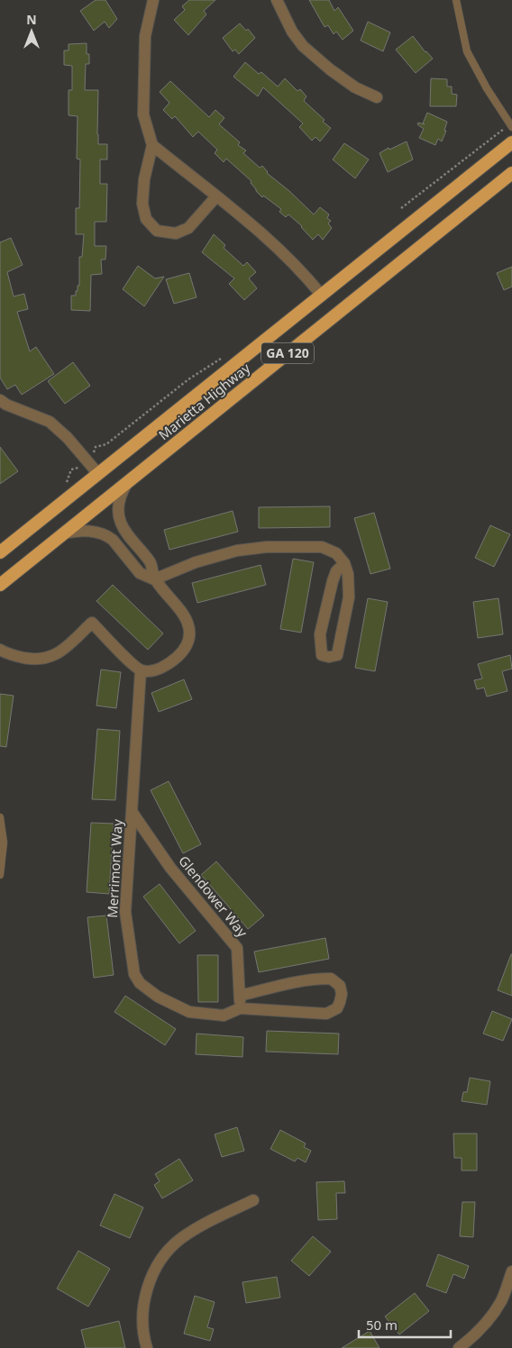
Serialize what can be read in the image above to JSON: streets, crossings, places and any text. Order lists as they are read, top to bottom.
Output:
{
  "streets": {
    "highway": ["GA 120", "Marietta Highway"],
    "street": ["Merrimont Way", "Glendower Way"]
  },
  "crossings": [
    ["Merrimont Way", "Glendower Way"]
  ],
  "scale_bar": "50 m",
  "north": "top"
}
